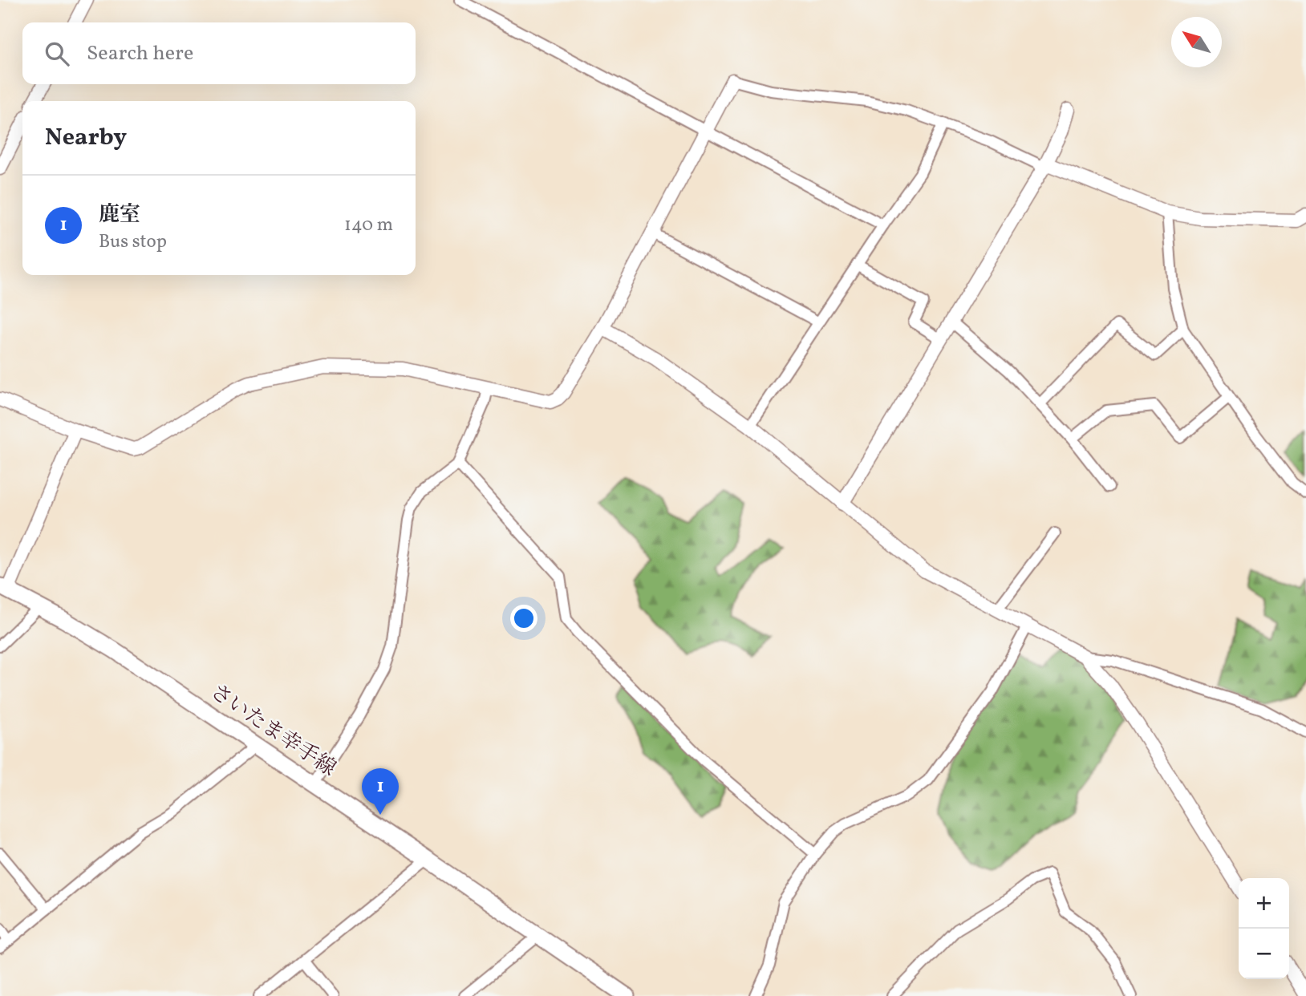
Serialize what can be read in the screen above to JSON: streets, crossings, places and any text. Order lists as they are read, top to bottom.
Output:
{
  "streets": {
    "main road": ["さいたま幸手線"]
  },
  "north": "top left",
  "page": {
    "search": "Search here",
    "heading": "Nearby",
    "list": [
      {
        "mark": "1",
        "name": "鹿室",
        "note": "Bus stop",
        "value": "140 m"
      }
    ],
    "pins": "1",
    "map_buttons": ["+", "−"]
  }
}
